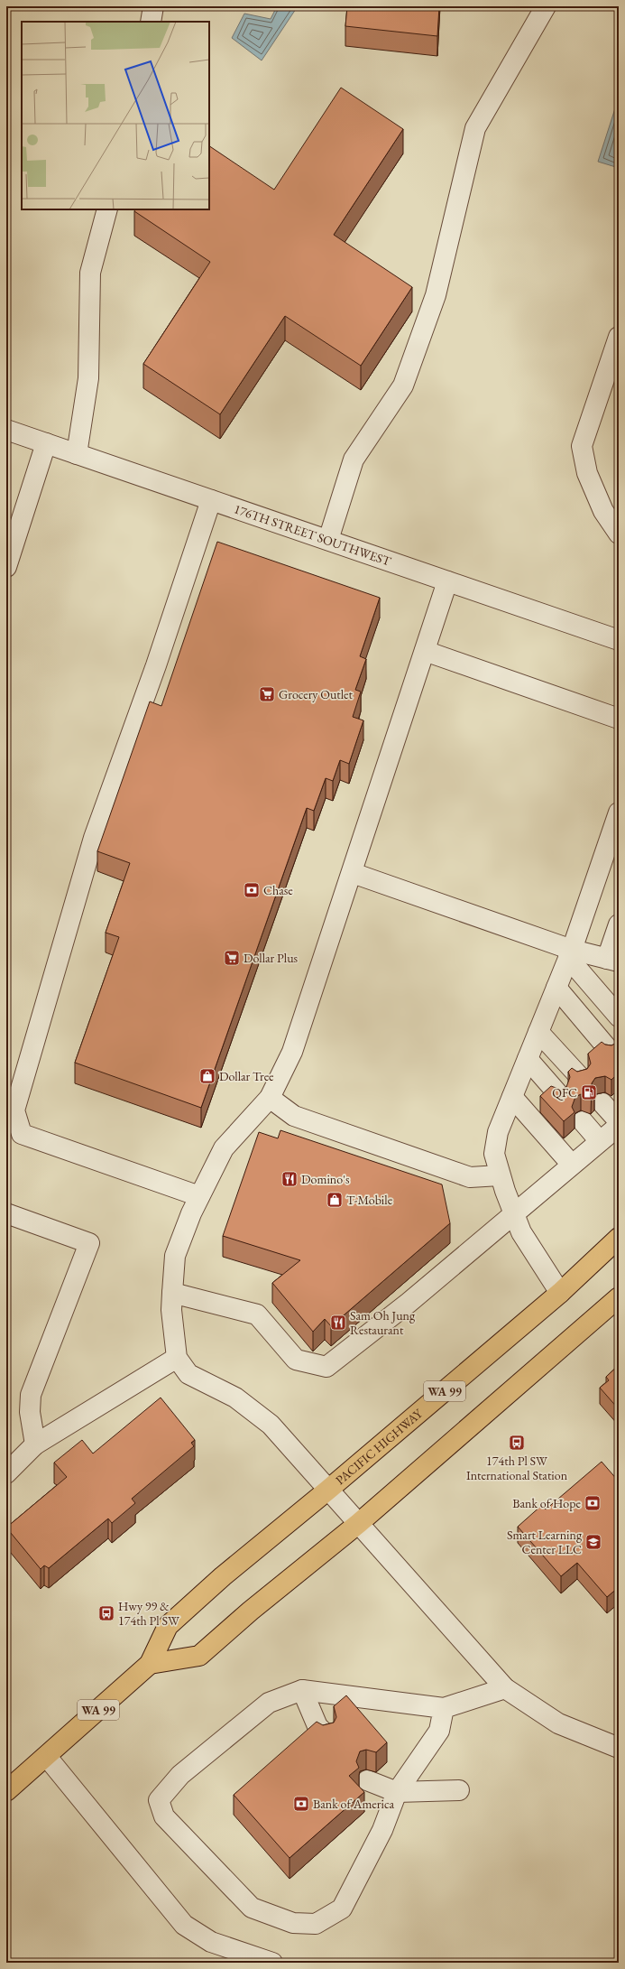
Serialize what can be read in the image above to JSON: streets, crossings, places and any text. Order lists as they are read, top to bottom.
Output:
{
  "streets": {
    "highway": ["WA 99", "PACIFIC HIGHWAY"],
    "street": ["176TH STREET SOUTHWEST"]
  },
  "places": {
    "supermarket": ["Grocery Outlet", "Dollar Plus"],
    "bank": ["Chase", "Bank of Hope", "Bank of America"],
    "shop": ["Dollar Tree", "T-Mobile"],
    "fuel station": ["QFC"],
    "restaurant": ["Domino's", "Sam Oh Jung Restaurant"],
    "bus stop": ["174th Pl SW International Station", "Hwy 99 & 174th Pl SW"],
    "school or university": ["Smart Learning Center LLC"]
  }
}
